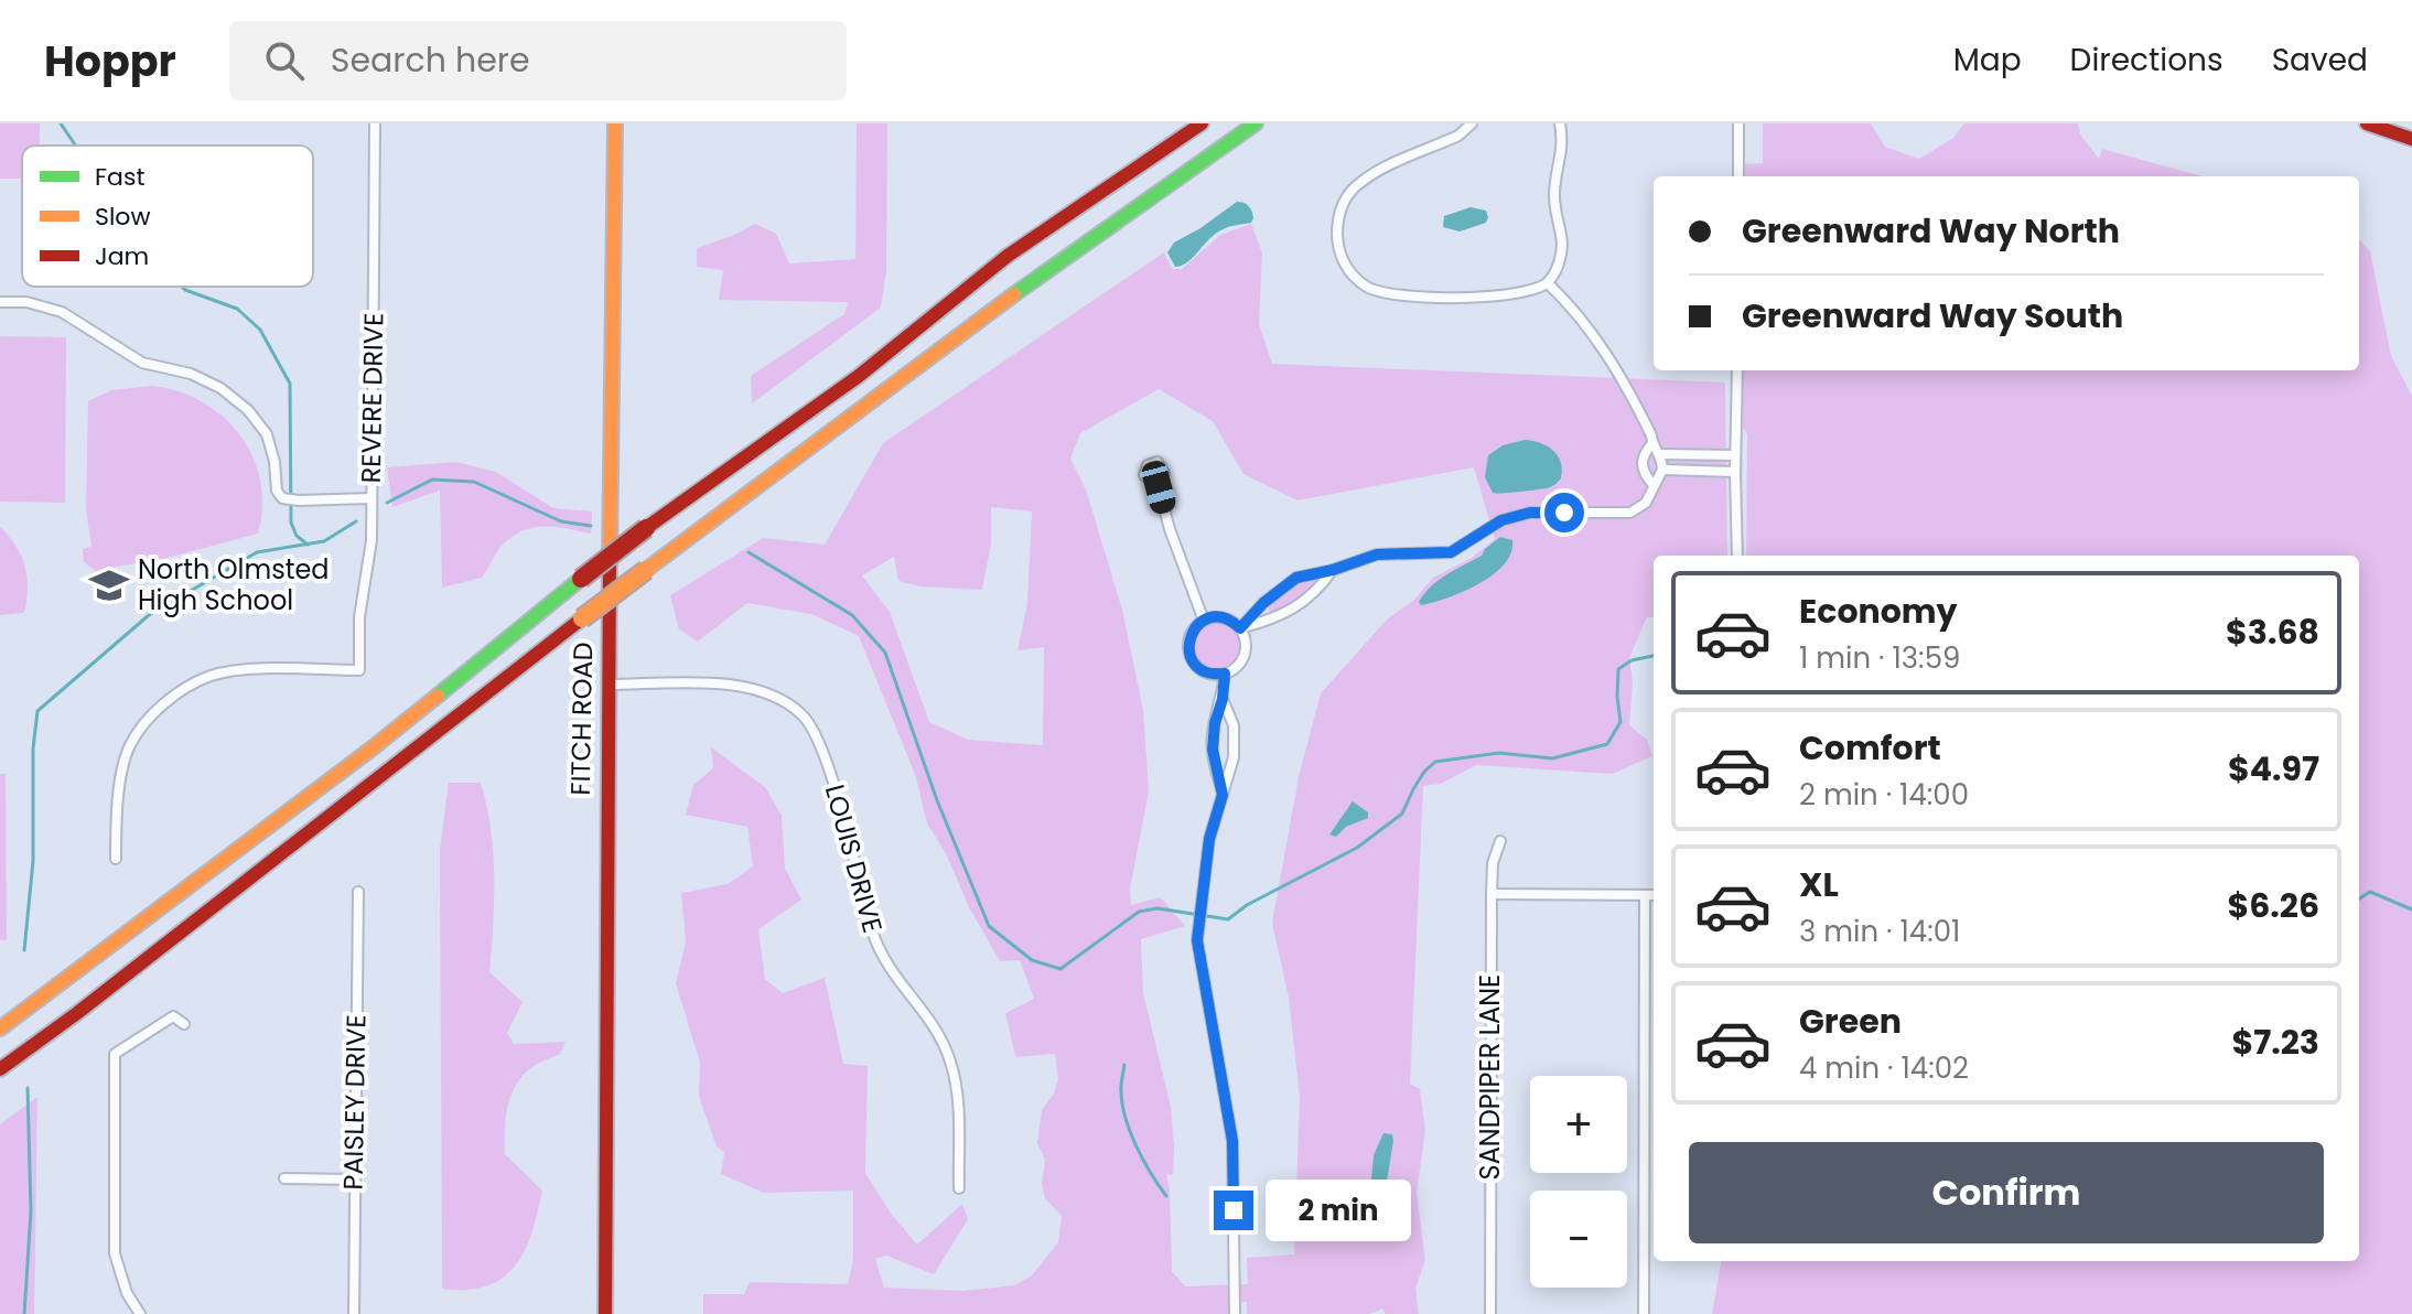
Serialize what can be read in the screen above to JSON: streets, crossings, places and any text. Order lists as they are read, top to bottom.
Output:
{
  "streets": {
    "main road": ["FITCH ROAD"],
    "street": [
      "REVERE DRIVE",
      "LOUIS DRIVE",
      "SANDPIPER LANE",
      "PAISLEY DRIVE"
    ]
  },
  "crossings": [
    ["FITCH ROAD", "LOUIS DRIVE"]
  ],
  "places": {
    "school or university": ["North Olmsted High School"]
  },
  "legend": ["Fast", "Slow", "Jam"],
  "page": {
    "header": "Hoppr",
    "search": "Search here",
    "nav": ["Map", "Directions", "Saved"],
    "banner": ["Greenward Way North", "Greenward Way South"],
    "list": [
      {
        "name": "Economy",
        "note": "1 min · 13:59",
        "value": "$3.68"
      },
      {
        "name": "Comfort",
        "note": "2 min · 14:00",
        "value": "$4.97"
      },
      {
        "name": "XL",
        "note": "3 min · 14:01",
        "value": "$6.26"
      },
      {
        "name": "Green",
        "note": "4 min · 14:02",
        "value": "$7.23"
      }
    ],
    "map_buttons": ["+", "−"],
    "buttons": "Confirm",
    "bubble": "2 min"
  }
}
